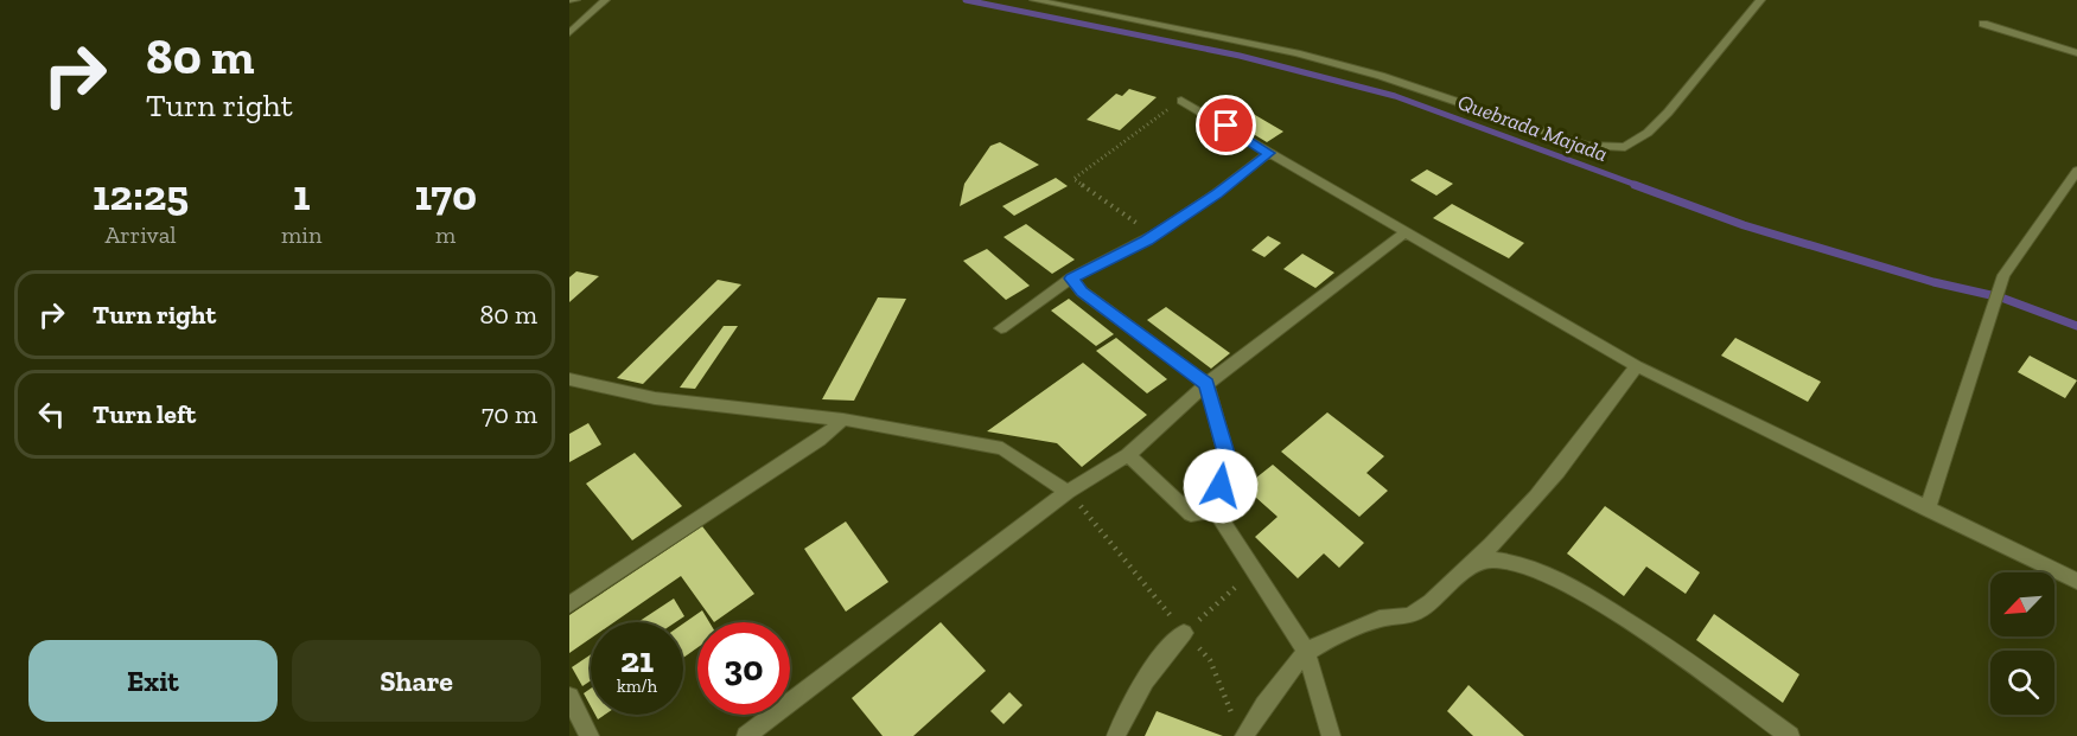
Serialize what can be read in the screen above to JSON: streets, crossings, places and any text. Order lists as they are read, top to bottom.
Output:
{
  "water": ["Quebrada Majada"],
  "north": "bottom left",
  "page": {
    "turn": ["80 m", "Turn right"],
    "eta": [
      "12:25",
      "Arrival",
      "1",
      "min",
      "170",
      "m"
    ],
    "list": [
      {
        "name": "Turn right",
        "value": "80 m"
      },
      {
        "name": "Turn left",
        "value": "70 m"
      }
    ],
    "speed": "21 km/h",
    "limit": "30",
    "buttons": ["Exit", "Share"]
  }
}
